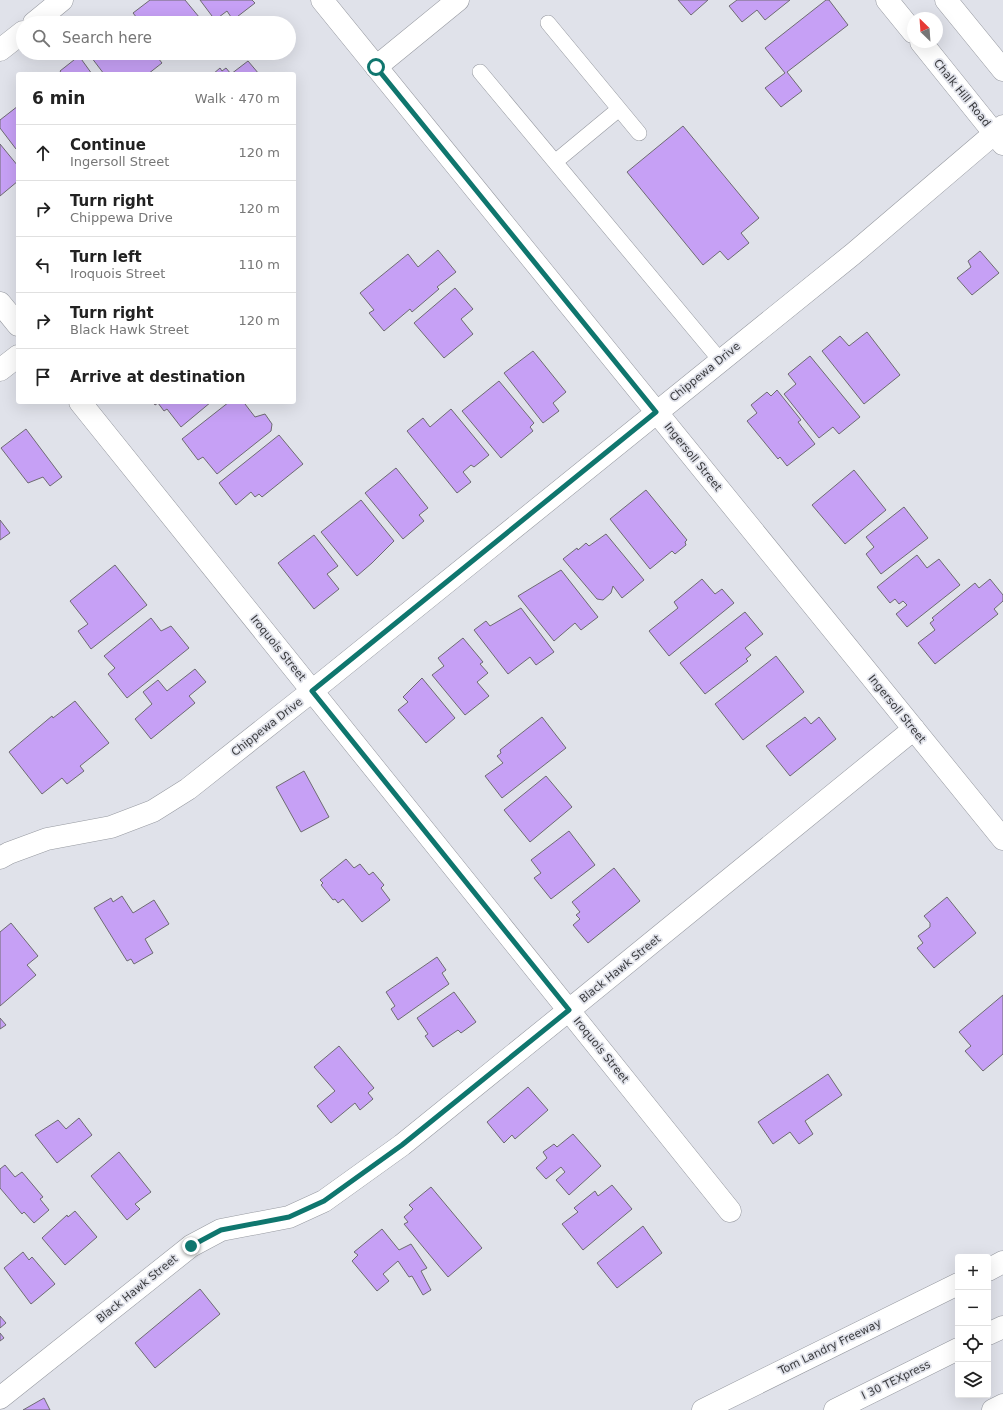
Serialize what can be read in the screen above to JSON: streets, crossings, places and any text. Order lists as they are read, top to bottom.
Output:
{
  "streets": {
    "main road": [
      "Chalk Hill Road",
      "Chippewa Drive",
      "Ingersoll Street",
      "Iroquois Street",
      "Black Hawk Street",
      "Tom Landry Freeway",
      "I 30 TEXpress"
    ]
  },
  "crossings": [
    ["Chalk Hill Road", "Chippewa Drive"],
    ["Chippewa Drive", "Ingersoll Street"],
    ["Chippewa Drive", "Iroquois Street"],
    ["Ingersoll Street", "Black Hawk Street"],
    ["Iroquois Street", "Black Hawk Street"]
  ],
  "north": "top left",
  "page": {
    "search": "Search here",
    "heading": ["6 min", "Walk · 470 m"],
    "list": [
      ["Continue", "Ingersoll Street", "120 m"],
      ["Turn right", "Chippewa Drive", "120 m"],
      ["Turn left", "Iroquois Street", "110 m"],
      ["Turn right", "Black Hawk Street", "120 m"],
      "Arrive at destination"
    ],
    "map_buttons": ["+", "−"]
  }
}
